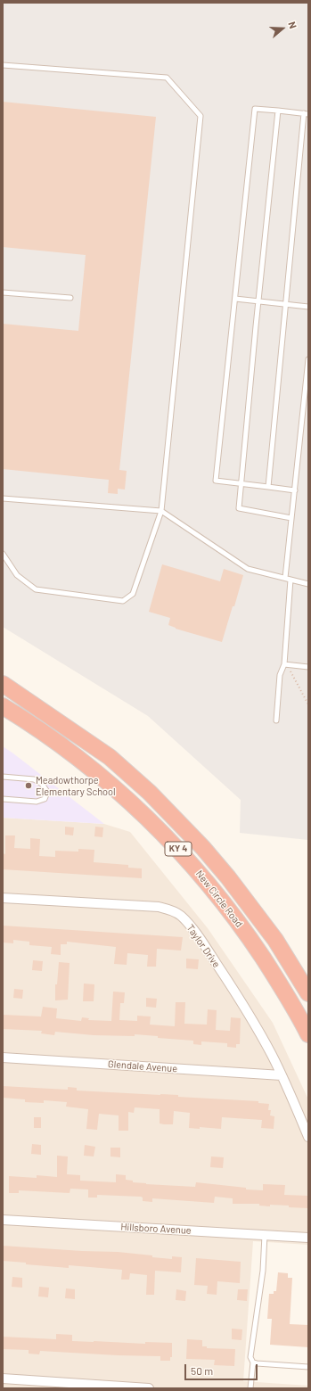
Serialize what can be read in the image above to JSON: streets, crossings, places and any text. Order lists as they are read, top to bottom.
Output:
{
  "streets": {
    "highway": ["KY 4", "New Circle Road"],
    "street": ["Taylor Drive", "Glendale Avenue", "Hillsboro Avenue"]
  },
  "crossings": [
    ["Taylor Drive", "Glendale Avenue"]
  ],
  "places": ["Meadowthorpe Elementary School"],
  "scale_bar": "50 m",
  "north": "right"
}
